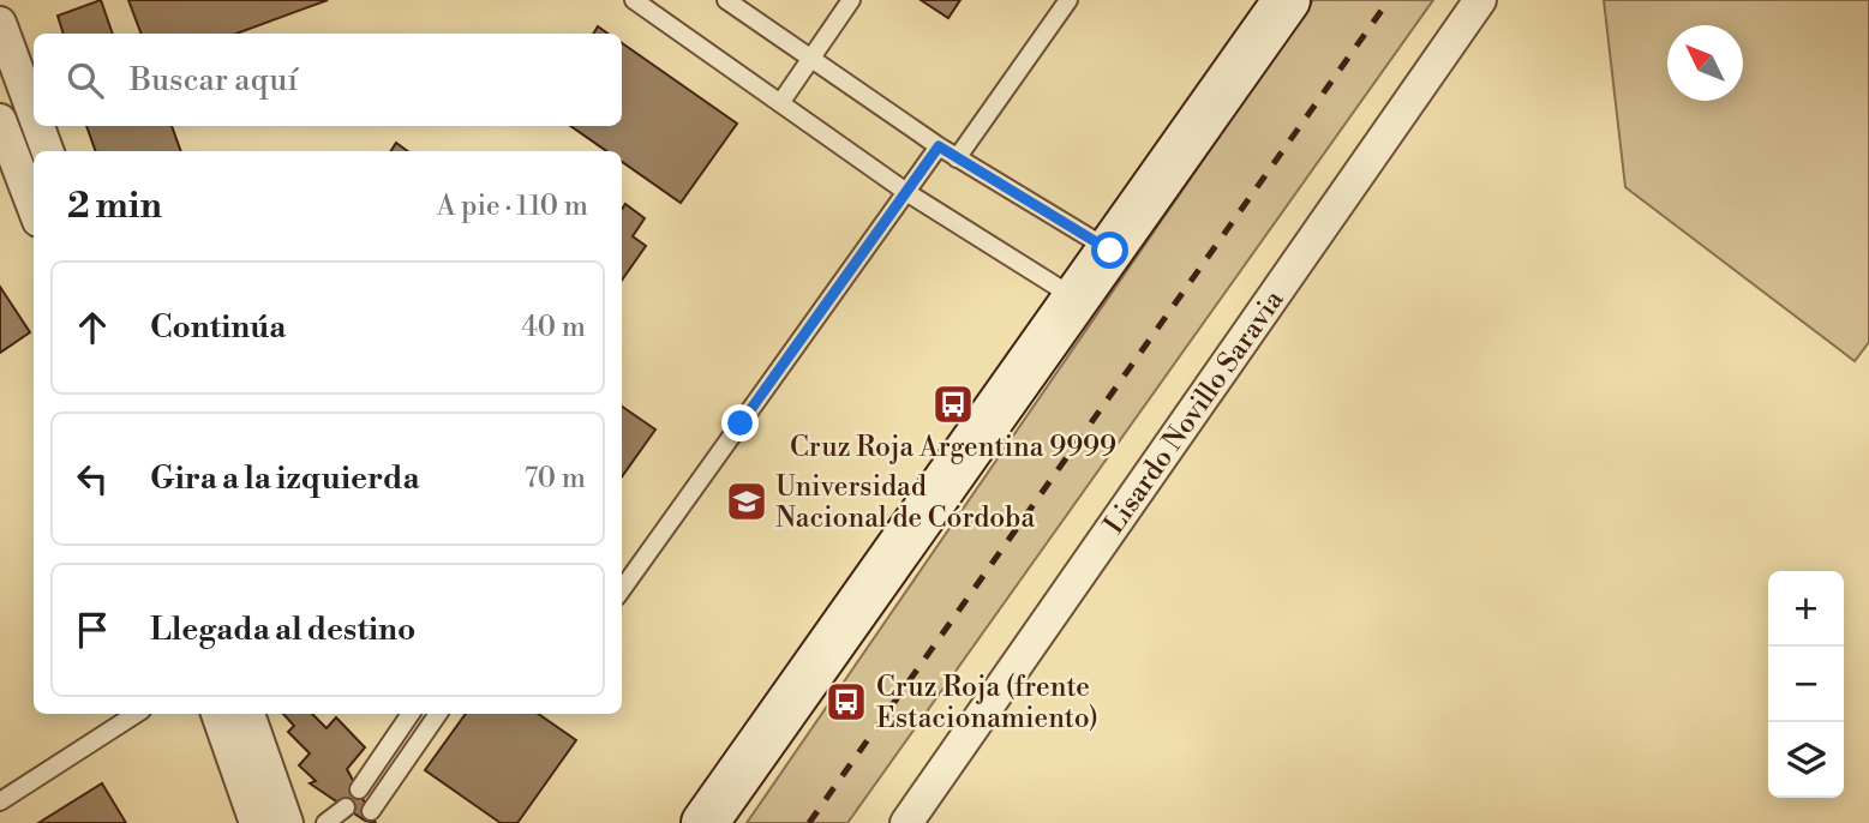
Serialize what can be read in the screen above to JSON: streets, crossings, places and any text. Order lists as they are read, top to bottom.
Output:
{
  "streets": {
    "street": ["Lisardo Novillo Saravia"]
  },
  "places": {
    "bus stop": ["Cruz Roja Argentina 9999", "Cruz Roja (frente Estacionamiento)"],
    "school or university": ["Universidad Nacional de Córdoba"]
  },
  "north": "top left",
  "page": {
    "search": "Buscar aquí",
    "heading": ["2 min", "A pie · 110 m"],
    "list": [
      ["Continúa", "40 m"],
      ["Gira a la izquierda", "70 m"],
      "Llegada al destino"
    ],
    "map_buttons": ["+", "−"]
  }
}
